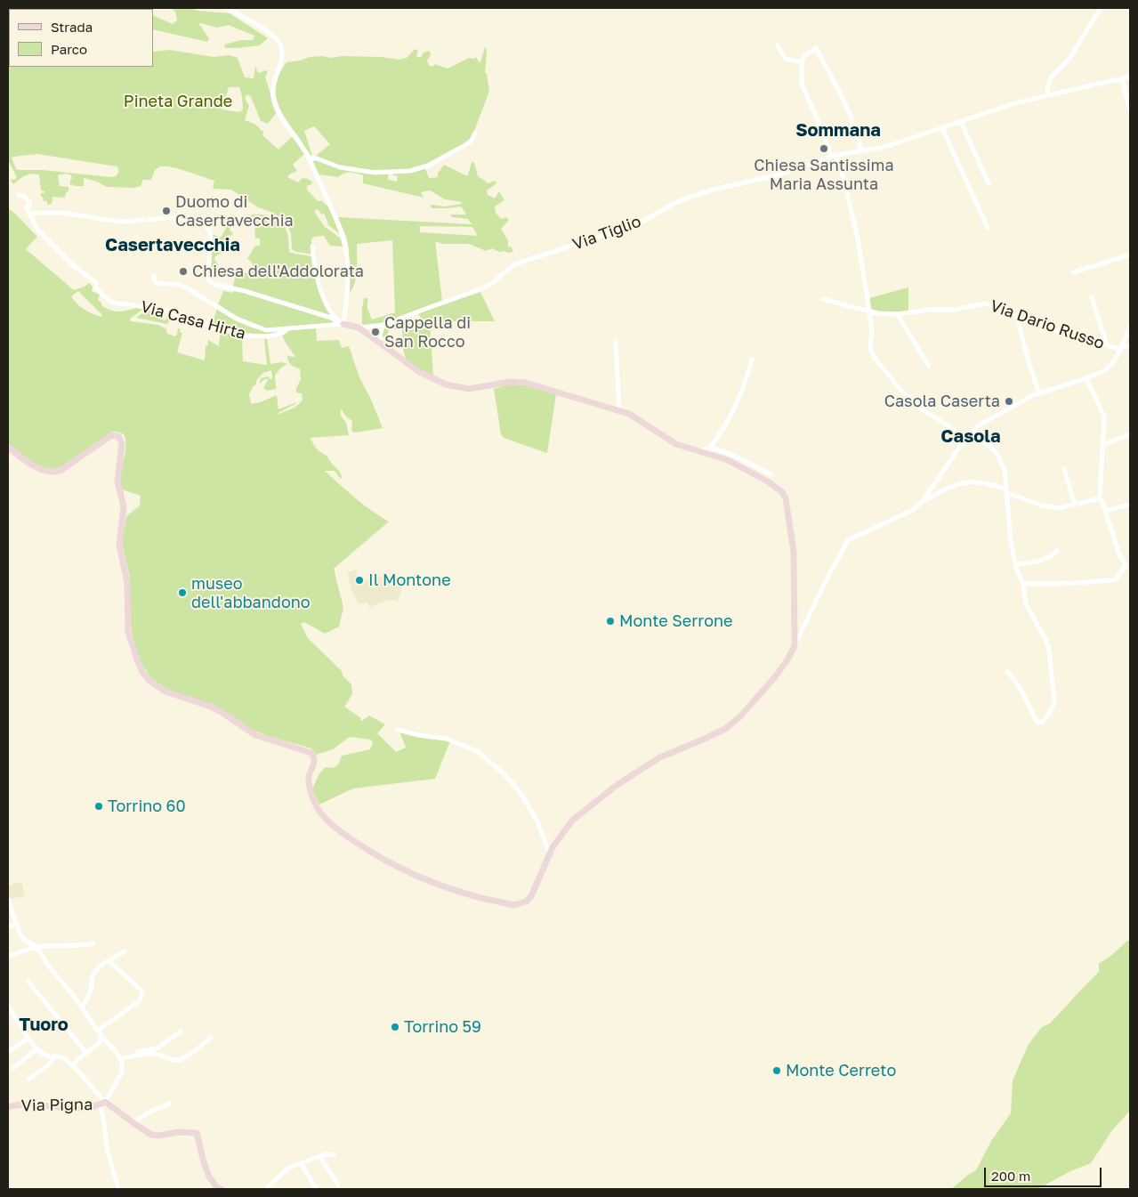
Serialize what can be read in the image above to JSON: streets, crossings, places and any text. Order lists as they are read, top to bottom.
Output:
{
  "streets": {
    "street": [
      "Via Tiglio",
      "Via Casa Hirta",
      "Via Dario Russo",
      "Via Pigna"
    ]
  },
  "districts": [
    "Sommana",
    "Casertavecchia",
    "Casola",
    "Tuoro"
  ],
  "parks": ["Pineta Grande"],
  "places": [
    "Chiesa Santissima Maria Assunta",
    "Duomo di Casertavecchia",
    "Chiesa dell'Addolorata",
    "Cappella di San Rocco",
    "Casola Caserta",
    "Il Montone",
    "museo dell'abbandono",
    "Monte Serrone",
    "Torrino 60",
    "Torrino 59",
    "Monte Cerreto"
  ],
  "legend": ["Strada", "Parco"],
  "scale_bar": "200 m"
}
